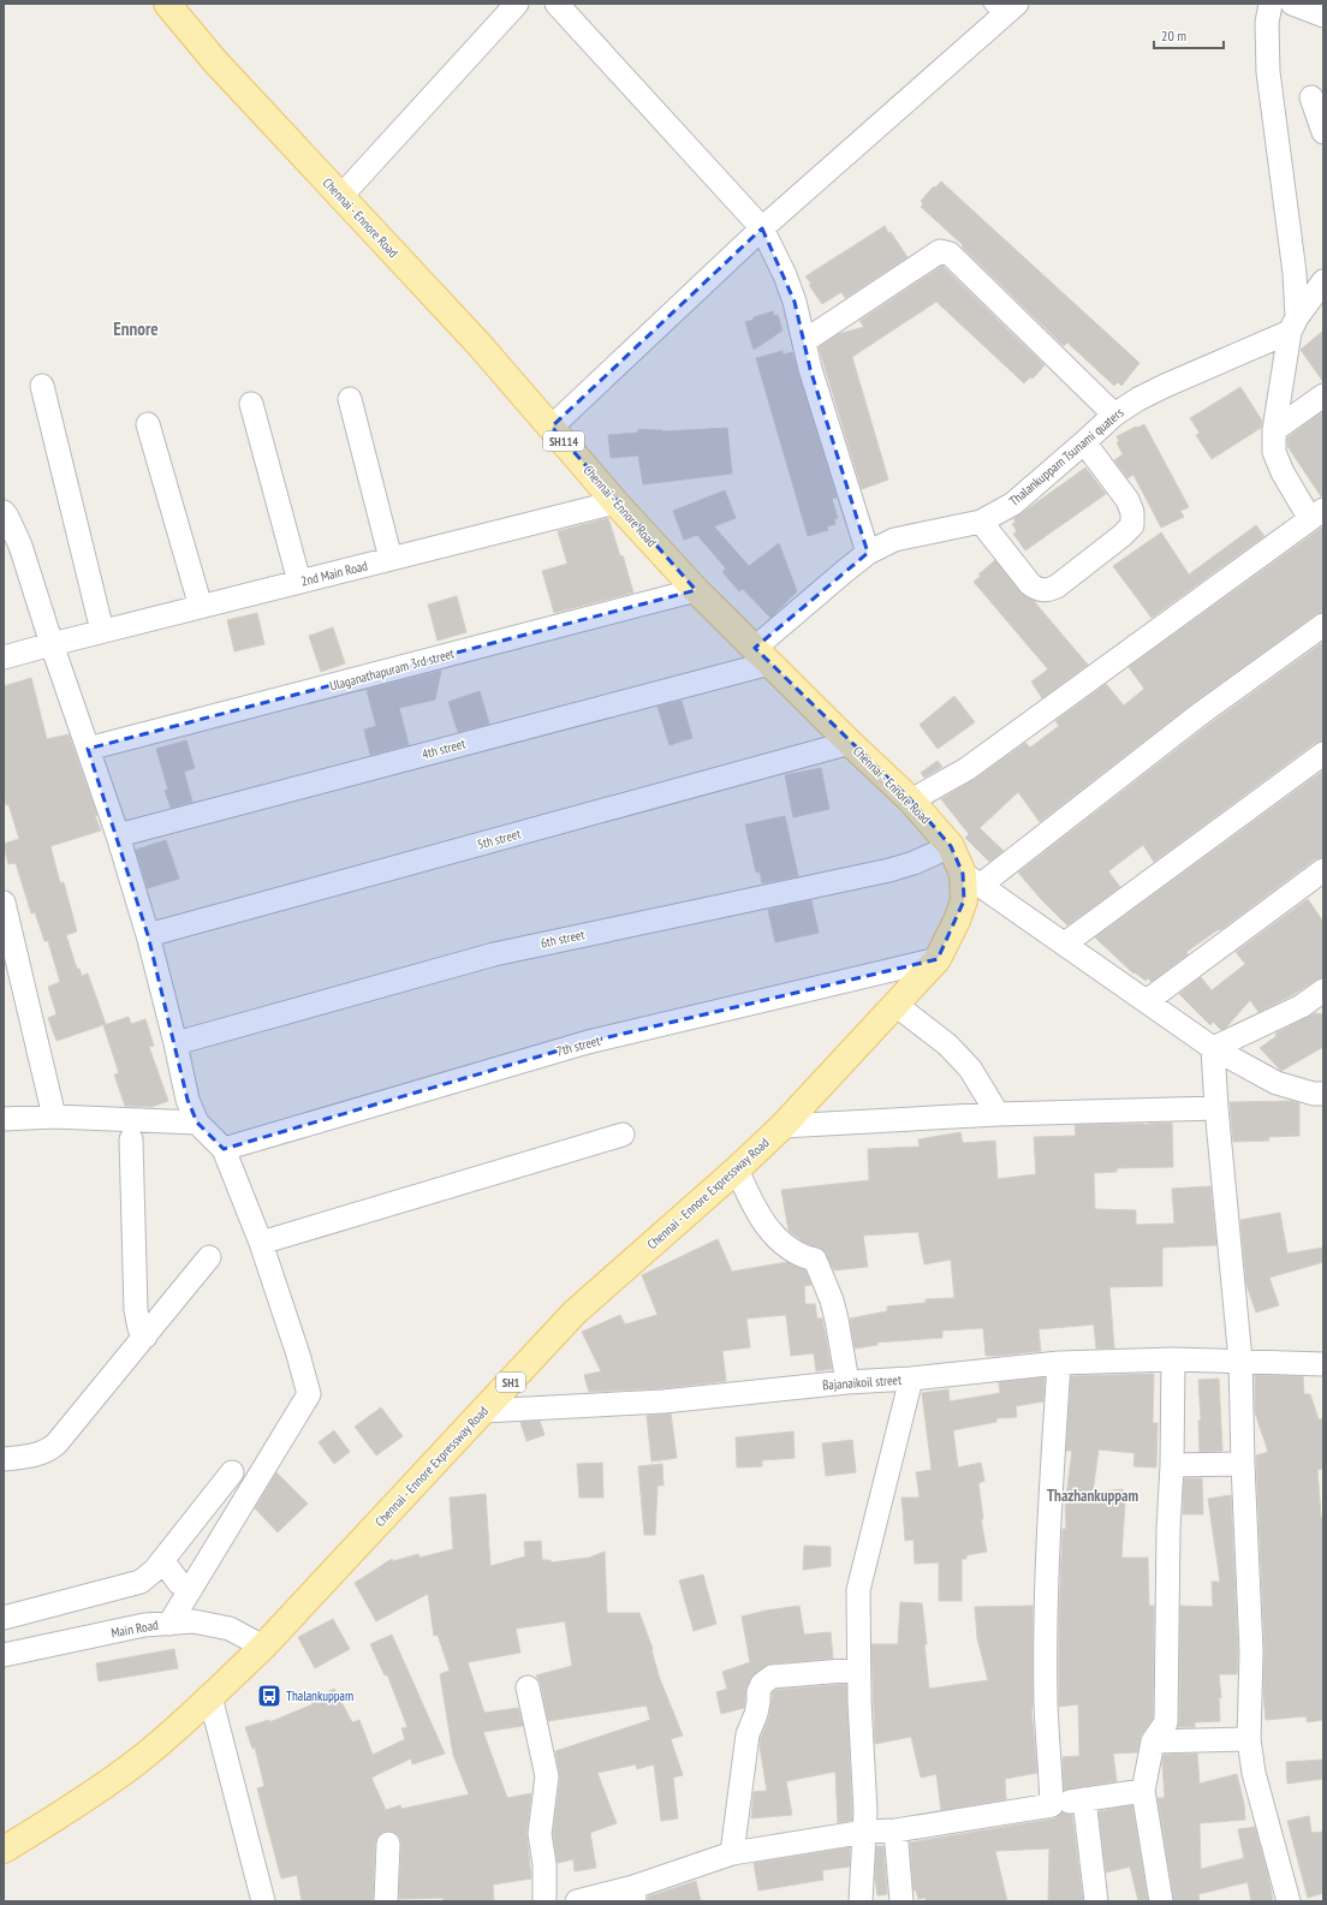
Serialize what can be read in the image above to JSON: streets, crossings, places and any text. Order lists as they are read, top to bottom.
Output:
{
  "streets": {
    "main road": [
      "Chennai - Ennore Road",
      "SH114",
      "Chennai - Ennore Expressway Road",
      "SH1"
    ],
    "street": [
      "Thalankuppam Tsunami quaters",
      "2nd Main Road",
      "Ulaganathapuram 3rd street",
      "4th street",
      "5th street",
      "6th street",
      "7th street",
      "Bajanaikoil street",
      "Main Road"
    ]
  },
  "crossings": [
    ["Chennai - Ennore Road", "Thalankuppam Tsunami quaters"],
    ["Chennai - Ennore Road", "2nd Main Road"],
    ["Chennai - Ennore Road", "Ulaganathapuram 3rd street"],
    ["Chennai - Ennore Road", "4th street"],
    ["Chennai - Ennore Road", "5th street"],
    ["Chennai - Ennore Road", "6th street"],
    ["Chennai - Ennore Road", "Chennai - Ennore Expressway Road"],
    ["Thalankuppam Tsunami quaters", "4th street"],
    ["7th street", "Chennai - Ennore Expressway Road"],
    ["Chennai - Ennore Expressway Road", "Bajanaikoil street"],
    ["Chennai - Ennore Expressway Road", "Main Road"]
  ],
  "districts": ["Ennore", "Thazhankuppam"],
  "places": {
    "bus stop": ["Thalankuppam"]
  },
  "scale_bar": "20 m"
}
